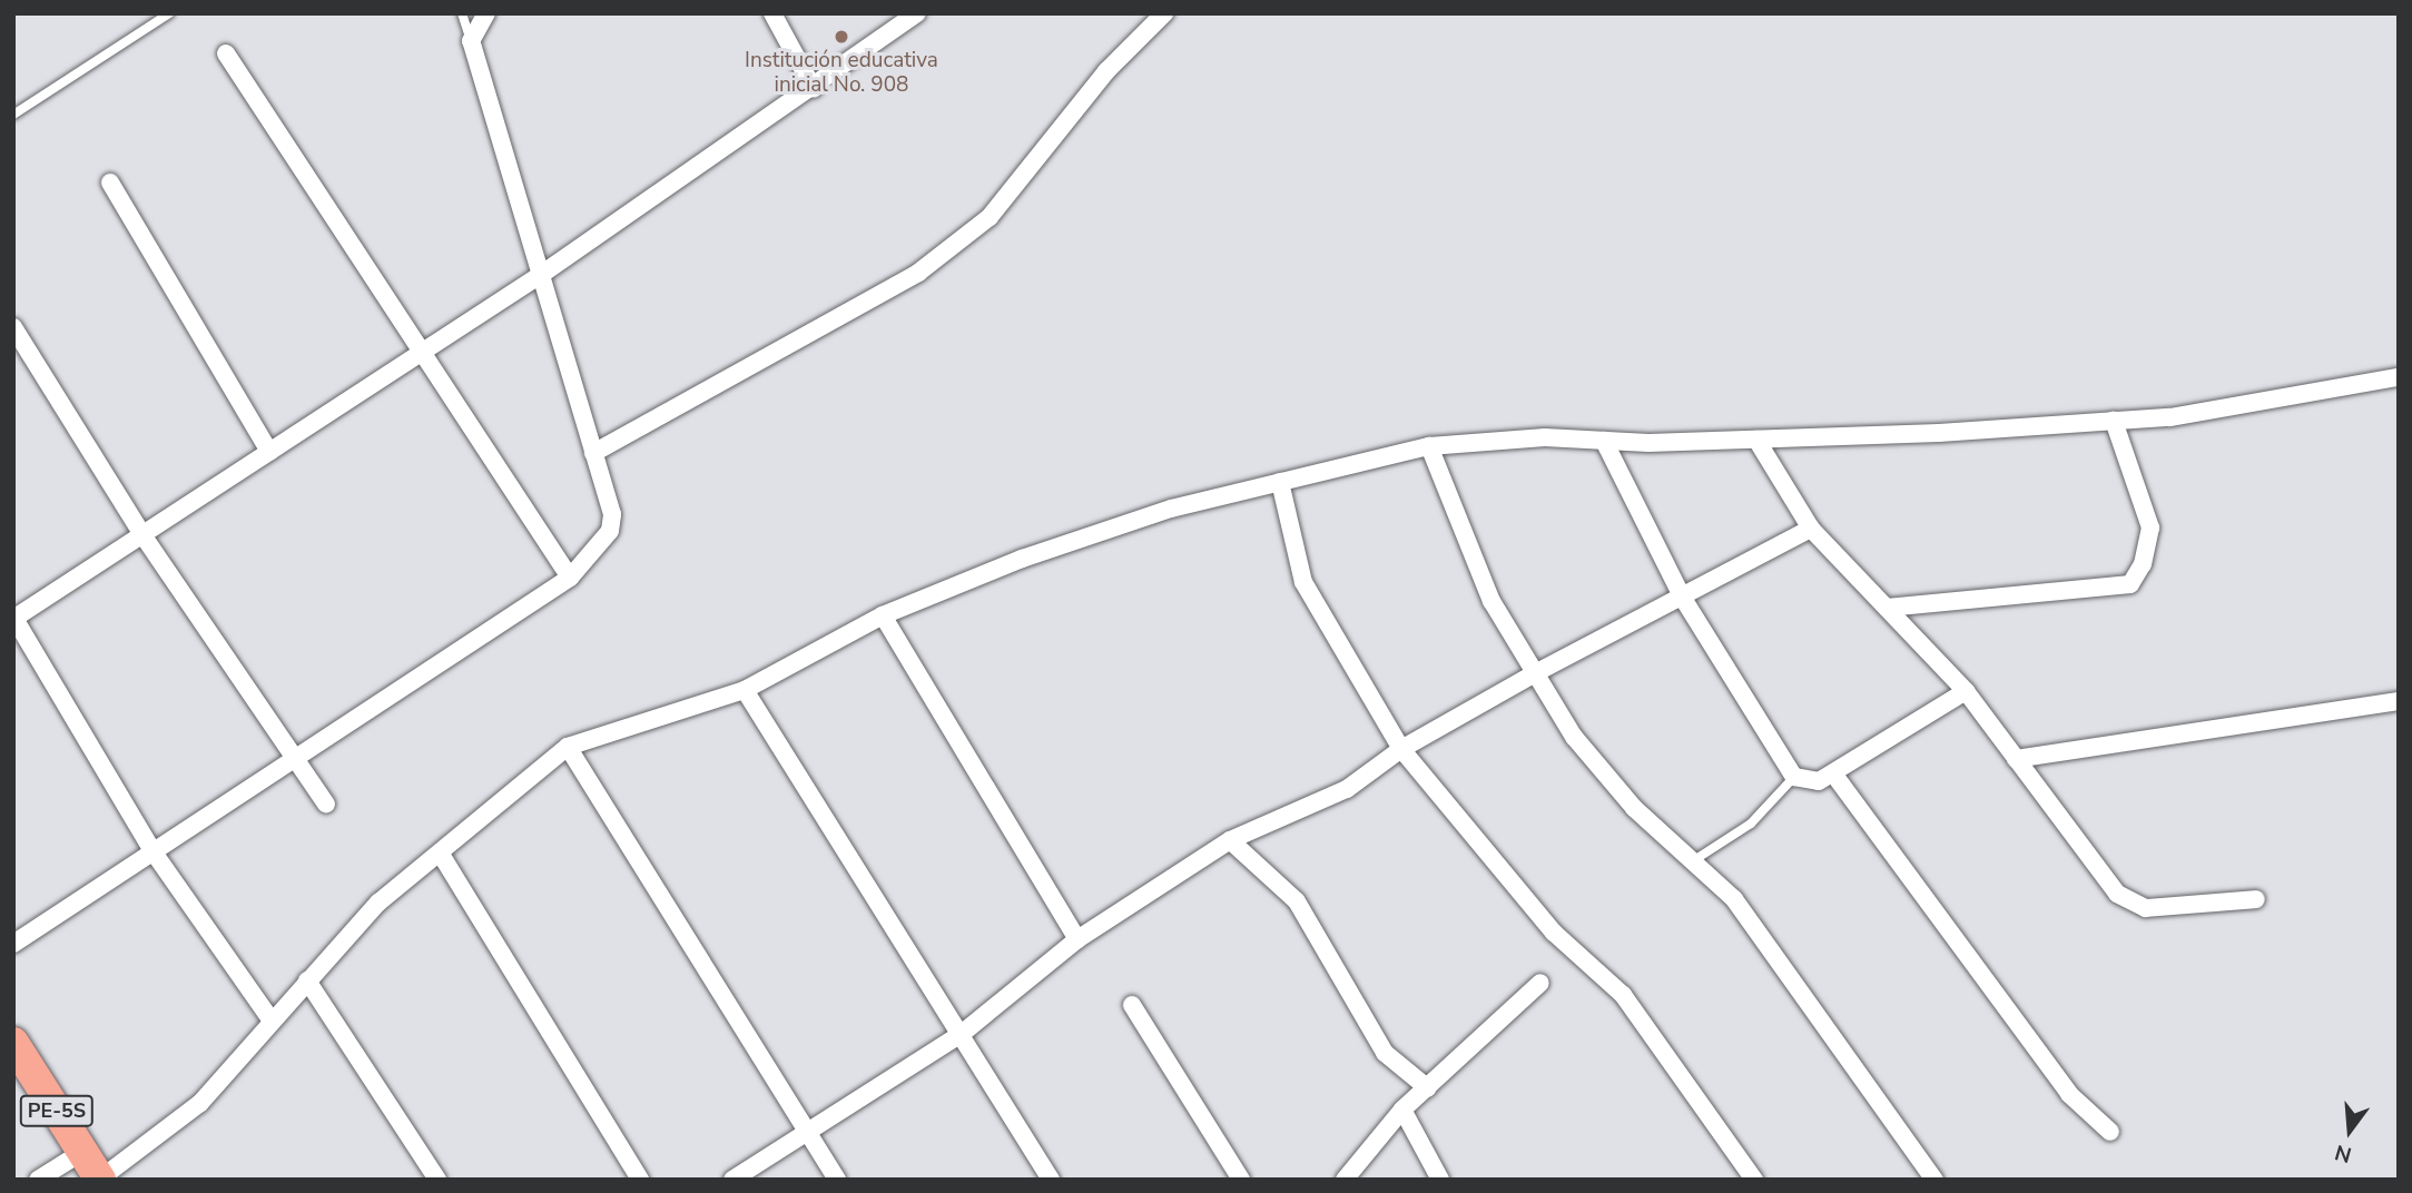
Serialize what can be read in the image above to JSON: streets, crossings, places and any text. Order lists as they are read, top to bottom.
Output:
{
  "streets": {
    "highway": ["PE-5S"]
  },
  "places": ["Institución educativa inicial No. 908"],
  "north": "bottom"
}
